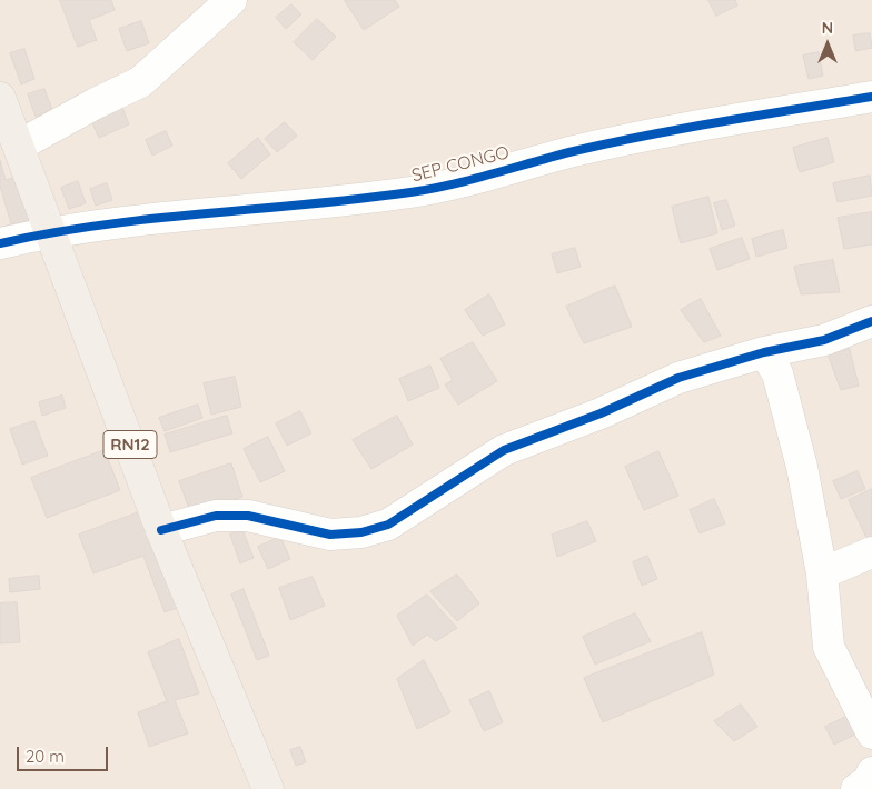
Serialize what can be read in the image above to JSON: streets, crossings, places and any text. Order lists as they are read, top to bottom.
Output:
{
  "streets": {
    "main road": ["RN12"],
    "street": ["SEP CONGO"]
  },
  "crossings": [
    ["SEP CONGO", "RN12"]
  ],
  "scale_bar": "20 m",
  "north": "top"
}
